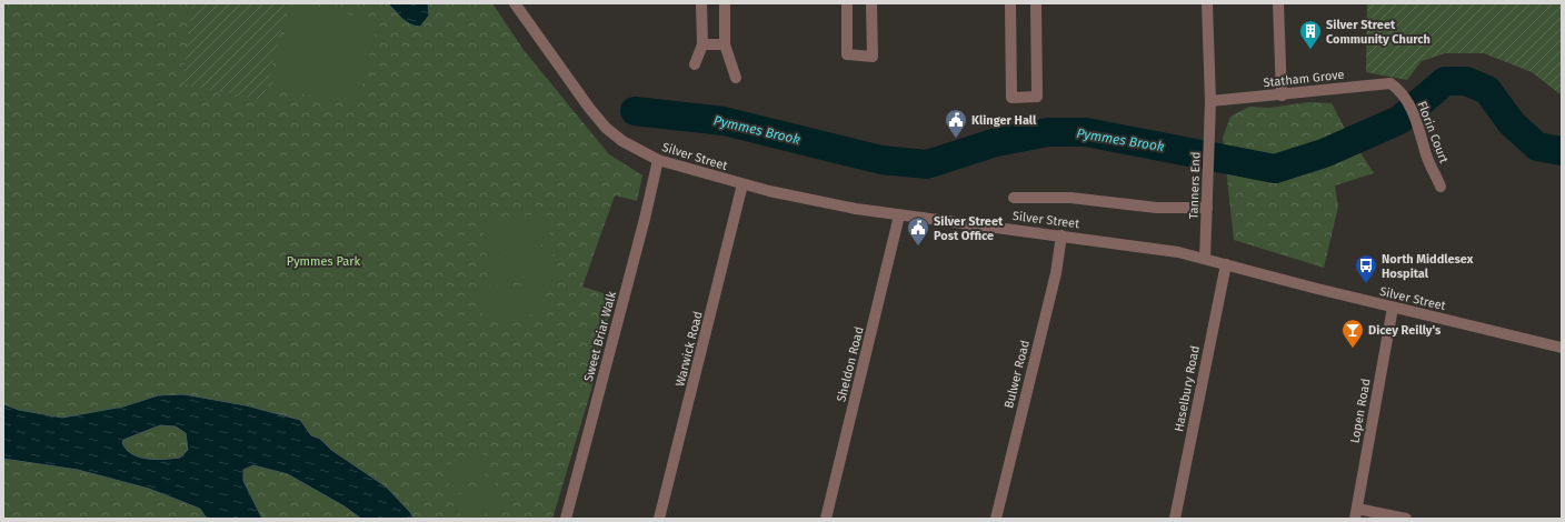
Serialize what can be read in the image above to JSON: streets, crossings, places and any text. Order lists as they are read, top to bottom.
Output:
{
  "streets": {
    "street": [
      "Statham Grove",
      "Florin Court",
      "Silver Street",
      "Tanners End",
      "Sweet Briar Walk",
      "Warwick Road",
      "Sheldon Road",
      "Bulwer Road",
      "Haselbury Road",
      "Lopen Road"
    ]
  },
  "crossings": [
    ["Statham Grove", "Florin Court"],
    ["Statham Grove", "Tanners End"],
    ["Silver Street", "Tanners End"],
    ["Silver Street", "Sweet Briar Walk"],
    ["Silver Street", "Warwick Road"],
    ["Silver Street", "Sheldon Road"],
    ["Silver Street", "Bulwer Road"],
    ["Silver Street", "Haselbury Road"],
    ["Silver Street", "Lopen Road"]
  ],
  "water": ["Pymmes Brook"],
  "parks": ["Pymmes Park"],
  "places": {
    "building": ["Silver Street Community Church"],
    "public building": ["Klinger Hall", "Silver Street Post Office"],
    "bus stop": ["North Middlesex Hospital"],
    "bar": ["Dicey Reilly's"]
  }
}
